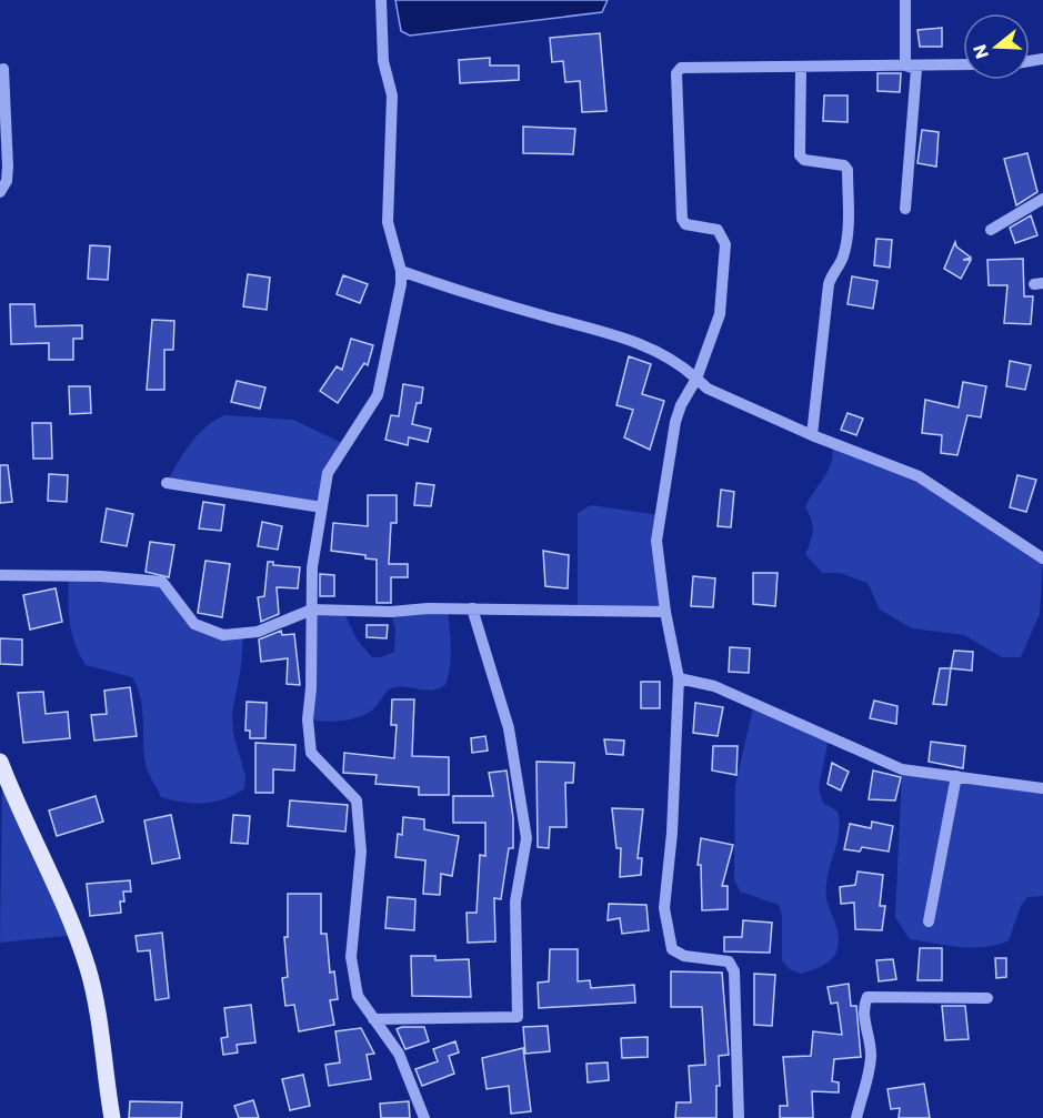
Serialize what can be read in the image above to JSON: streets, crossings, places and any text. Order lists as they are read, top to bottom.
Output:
{
  "north": "left"
}
